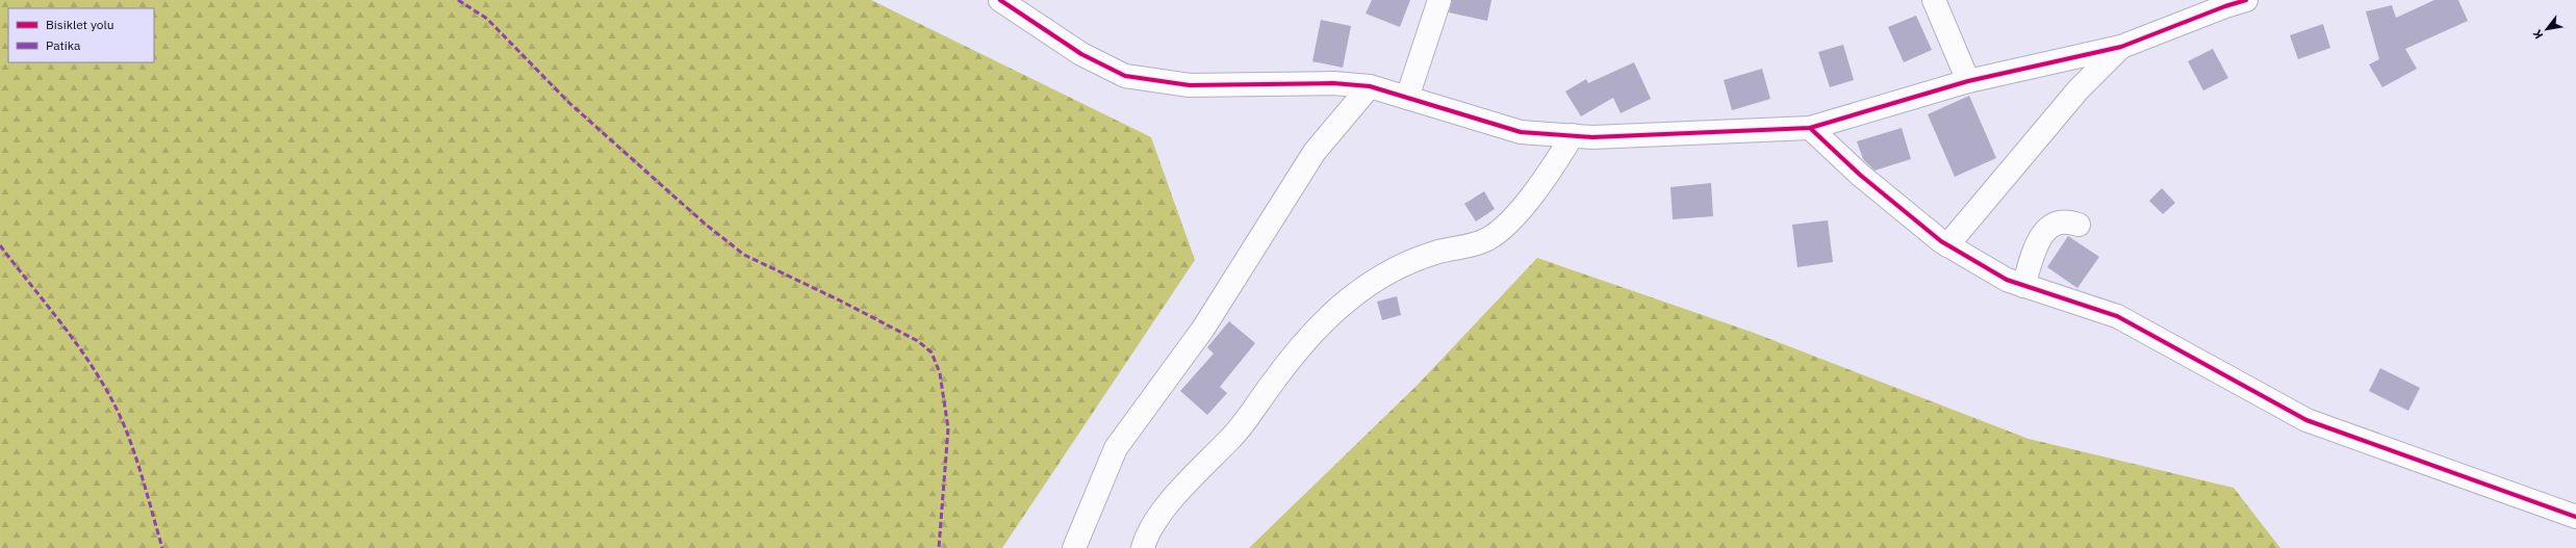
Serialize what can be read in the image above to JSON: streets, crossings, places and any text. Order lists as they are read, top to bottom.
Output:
{
  "legend": ["Bisiklet yolu", "Patika"],
  "north": "bottom left"
}
